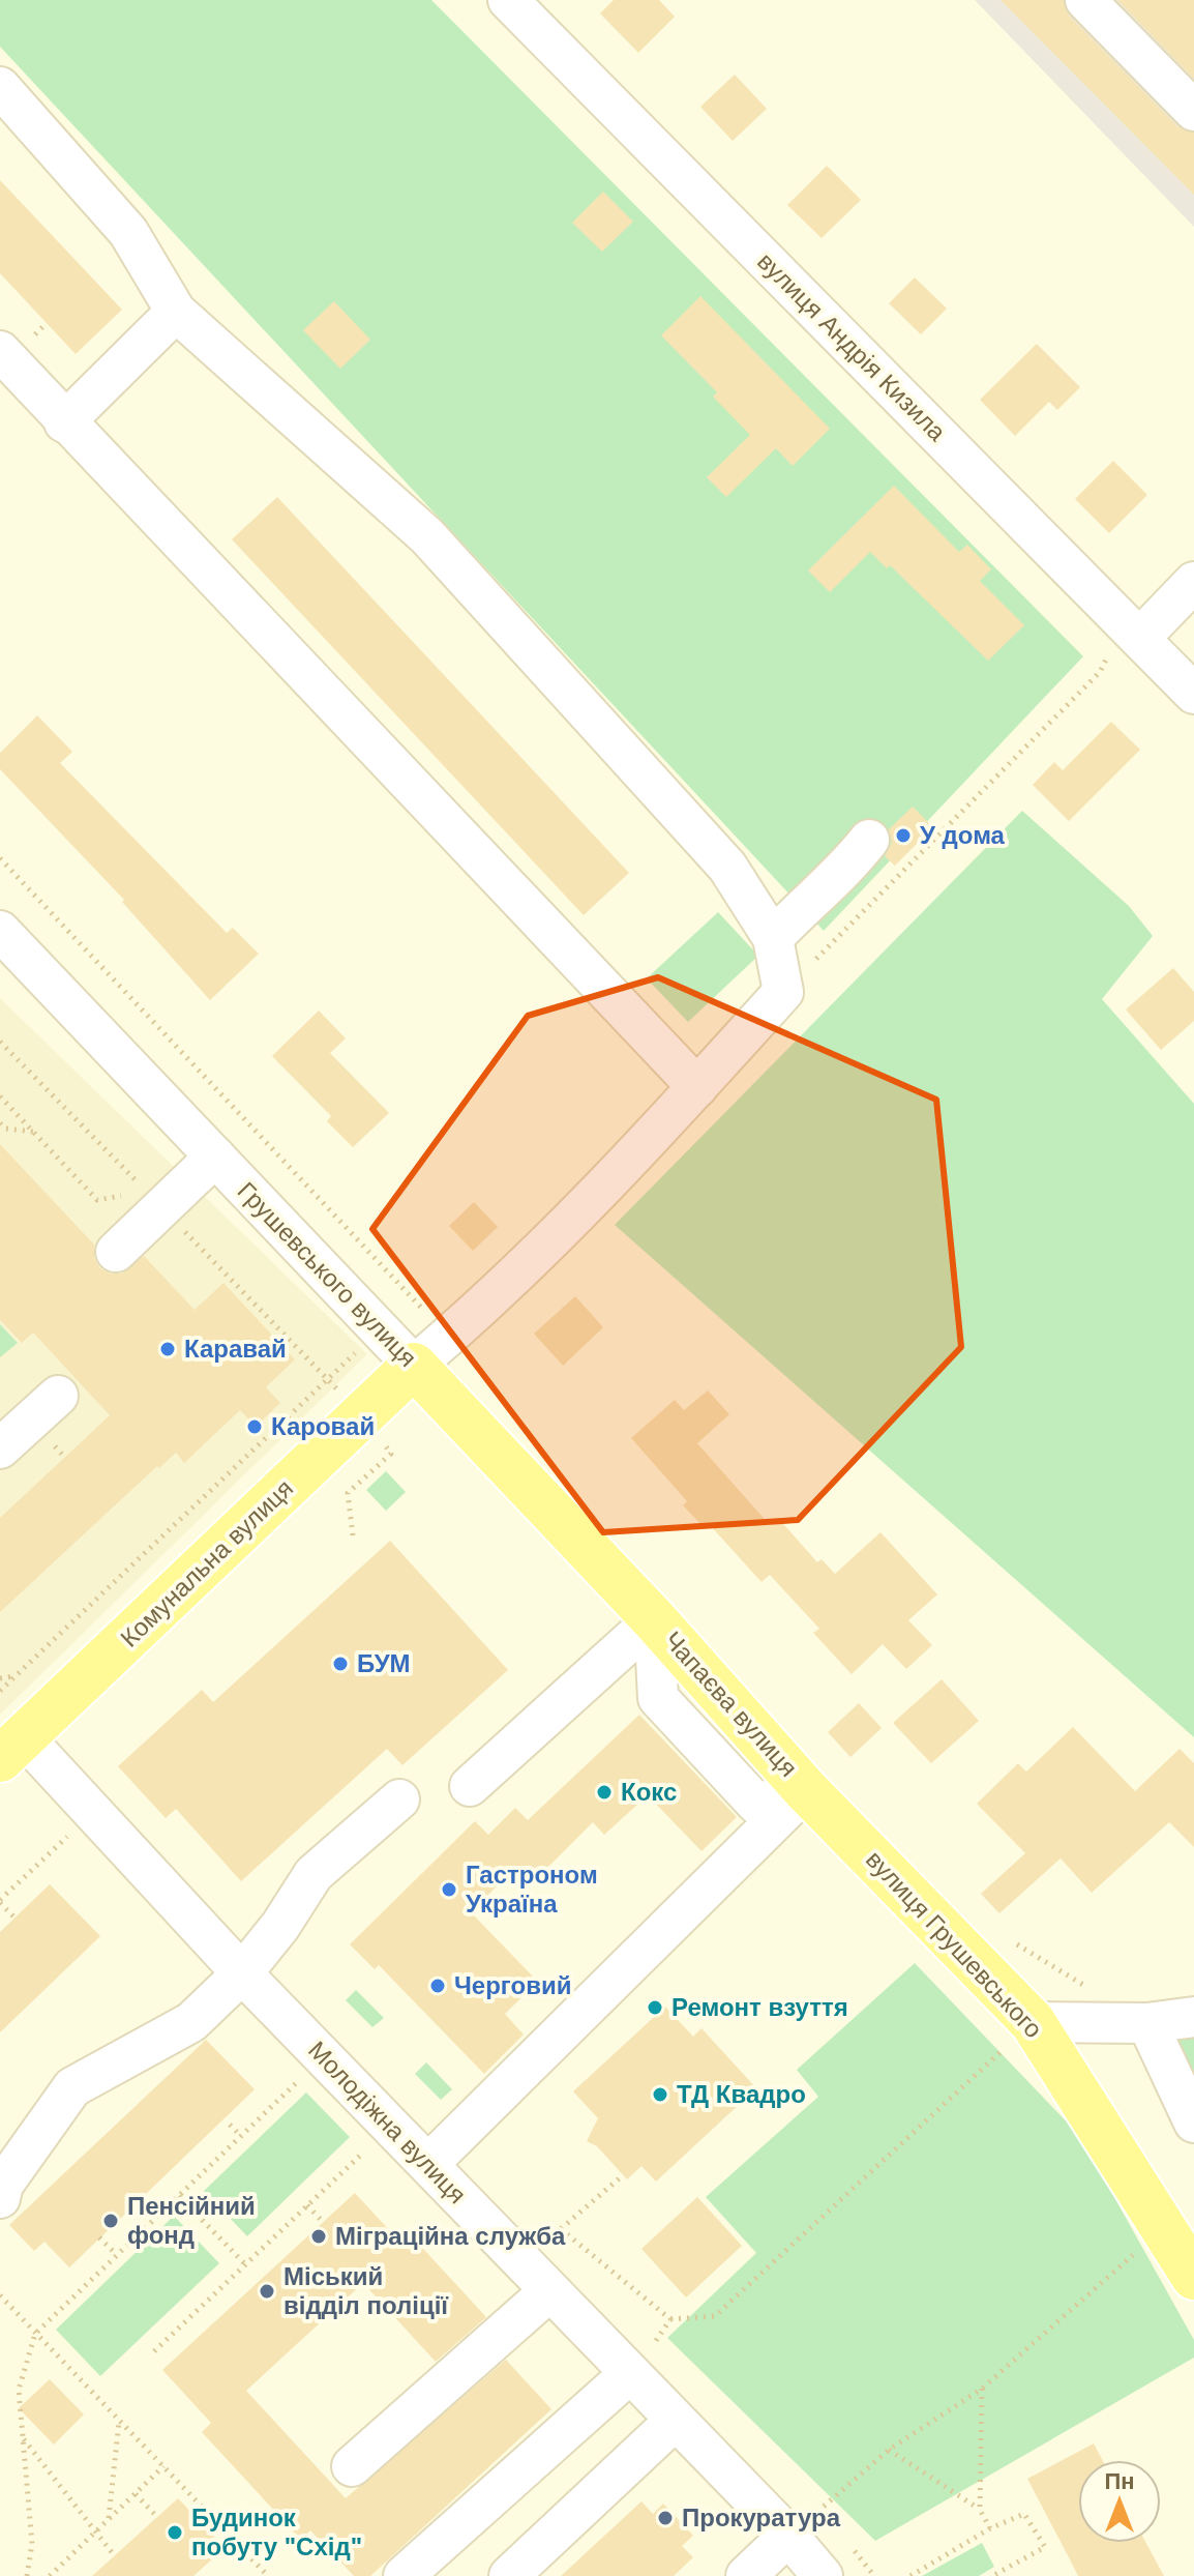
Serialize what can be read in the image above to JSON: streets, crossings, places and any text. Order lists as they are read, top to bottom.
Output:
{
  "streets": {
    "main road": [
      "Грушевського вулиця",
      "Комунальна вулиця",
      "Чапаєва вулиця",
      "вулиця Грушевського"
    ],
    "street": ["вулиця Андрія Кизила", "Молодіжна вулиця"]
  },
  "crossings": [
    ["Грушевського вулиця", "Комунальна вулиця"],
    ["Грушевського вулиця", "Чапаєва вулиця"],
    ["Комунальна вулиця", "Молодіжна вулиця"],
    ["Чапаєва вулиця", "вулиця Грушевського"]
  ],
  "places": [
    "У дома",
    "Каравай",
    "Каровай",
    "БУМ",
    "Кокс",
    "Гастроном Україна",
    "Черговий",
    "Ремонт взуття",
    "ТД Квадро",
    "Пенсійний фонд",
    "Міграційна служба",
    "Міський відділ поліції",
    "Прокуратура",
    "Будинок побуту \"Схід\""
  ],
  "north": "top"
}
